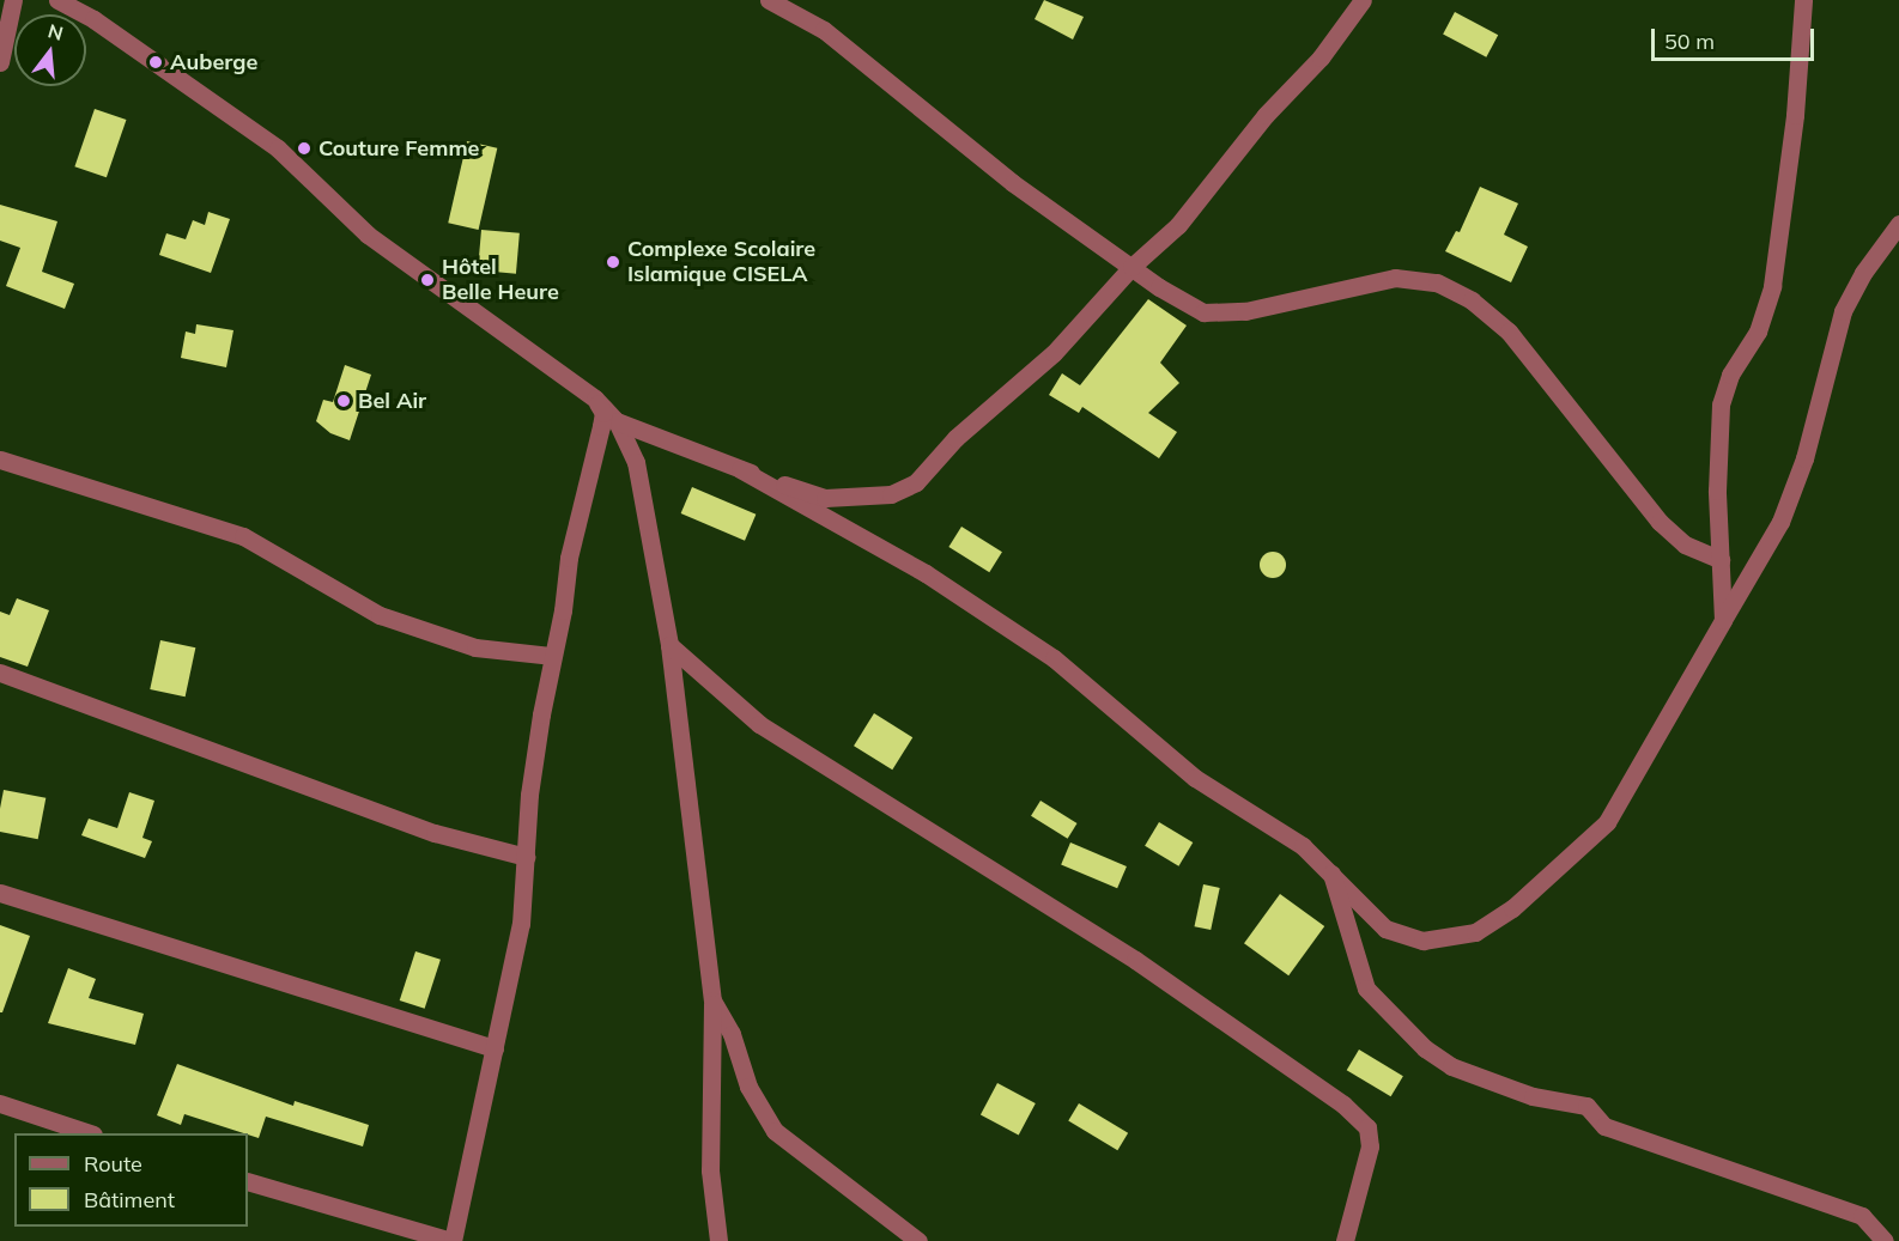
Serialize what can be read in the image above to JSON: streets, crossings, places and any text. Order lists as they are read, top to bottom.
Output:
{
  "places": [
    "Auberge",
    "Couture Femme",
    "Complexe Scolaire Islamique CISELA",
    "Hôtel Belle Heure",
    "Bel Air"
  ],
  "legend": ["Route", "Bâtiment"],
  "scale_bar": "50 m",
  "north": "top"
}
